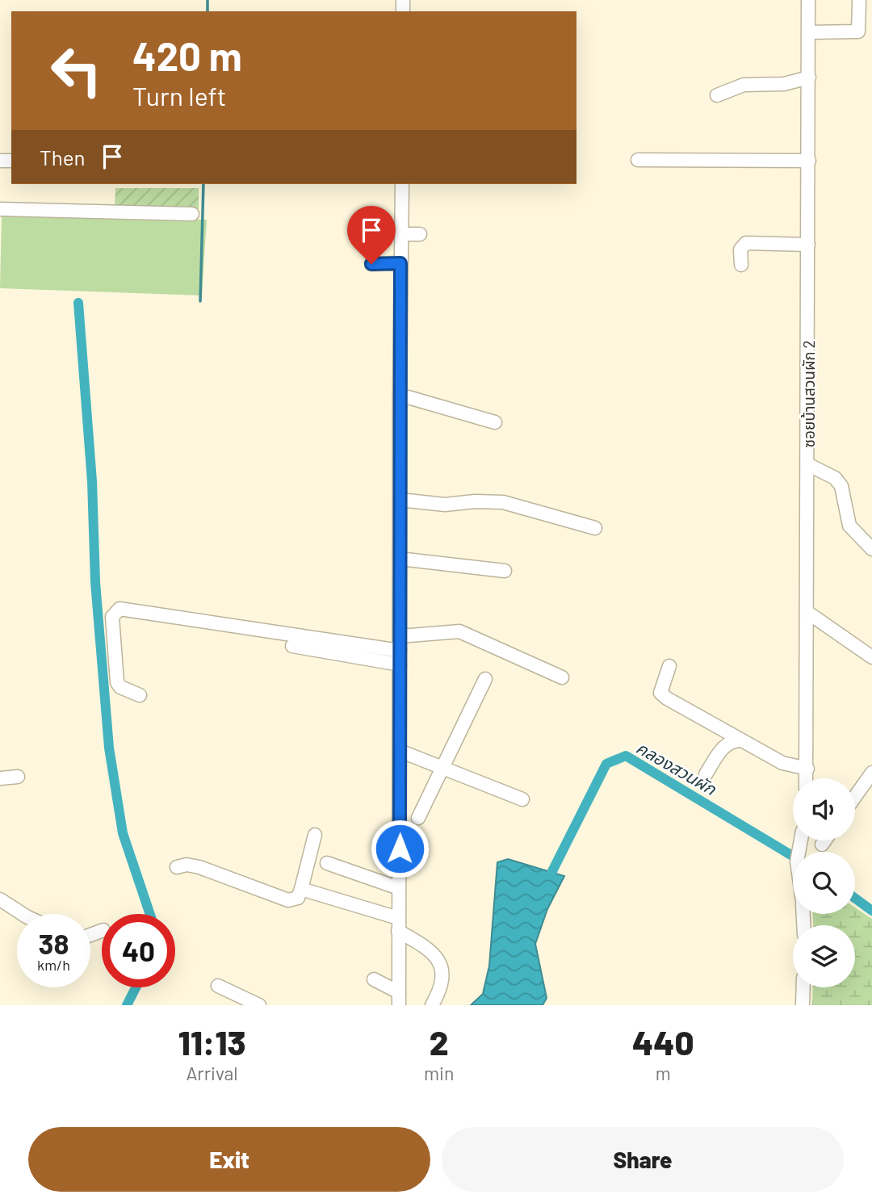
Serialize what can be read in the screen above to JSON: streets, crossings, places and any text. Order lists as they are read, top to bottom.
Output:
{
  "streets": {
    "street": ["ซอยบ้านสวนผัก 2"]
  },
  "water": ["คลองสวนผัก"],
  "page": {
    "turn": ["420 m", "Turn left"],
    "then": "Then",
    "speed": "38 km/h",
    "limit": "40",
    "eta": [
      "11:13",
      "Arrival",
      "2",
      "min",
      "440",
      "m"
    ],
    "buttons": ["Exit", "Share"]
  }
}
